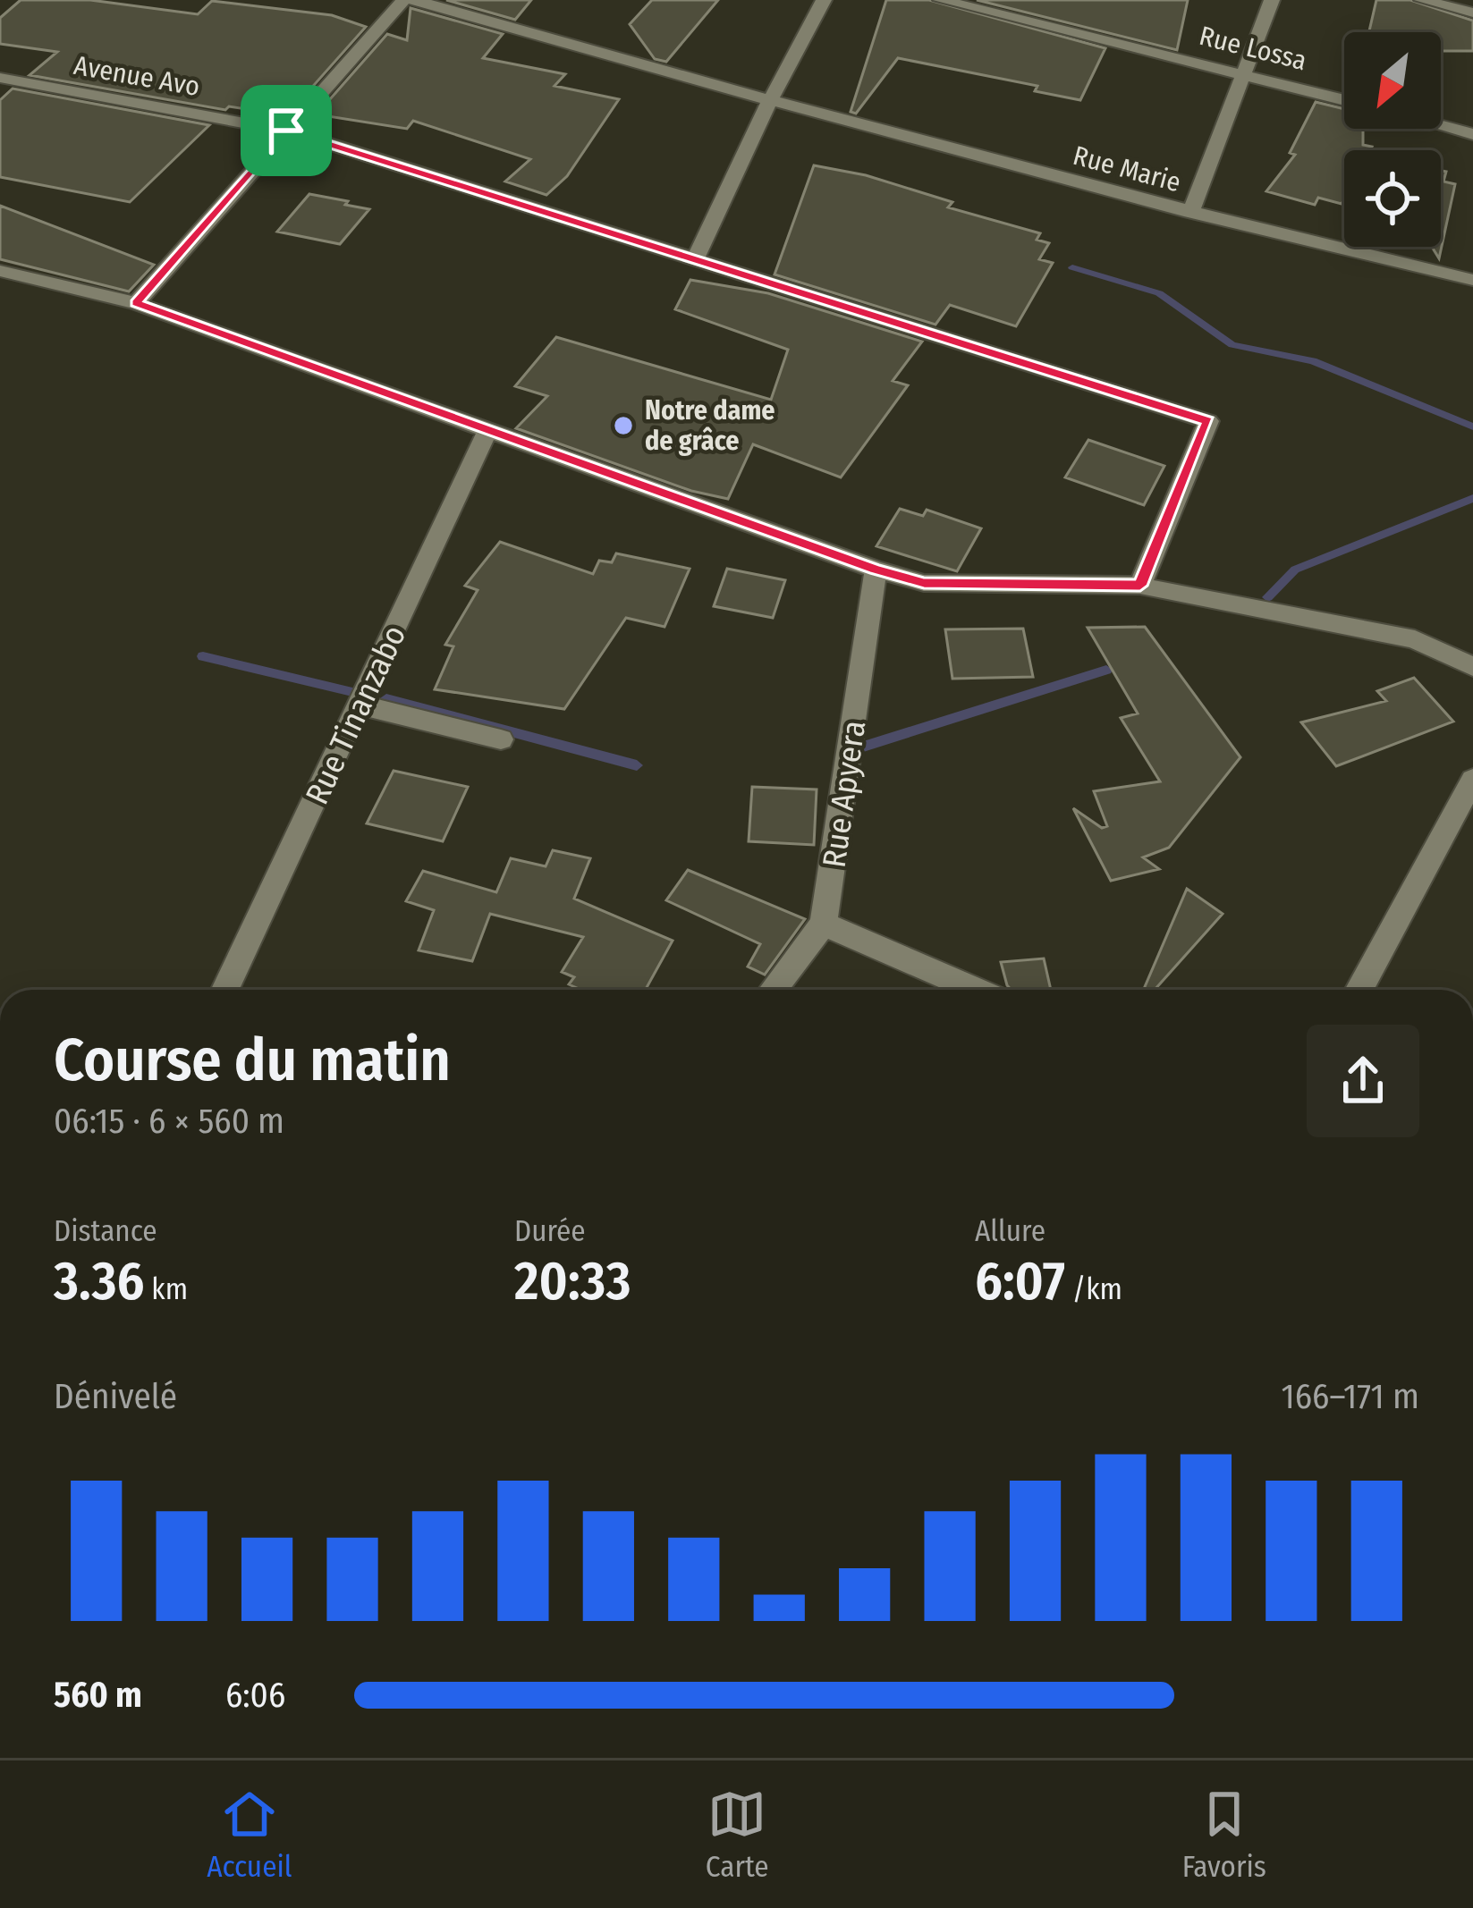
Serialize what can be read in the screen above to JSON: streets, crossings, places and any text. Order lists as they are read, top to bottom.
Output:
{
  "streets": {
    "street": [
      "Rue Lossa",
      "Avenue Avo",
      "Rue Marie",
      "Rue Tinanzabo",
      "Rue Apyera"
    ]
  },
  "places": ["Notre dame de grâce"],
  "north": "bottom left",
  "page": {
    "heading": ["Course du matin", "06:15 · 6 × 560 m"],
    "stats": [
      ["Distance", "3.36 km"],
      ["Durée", "20:33"],
      ["Allure", "6:07 /km"]
    ],
    "chart": ["Dénivelé", "166–171 m"],
    "list": [
      {
        "name": "560 m",
        "note": "6:06"
      }
    ],
    "tabs": ["Accueil", "Carte", "Favoris"]
  }
}
